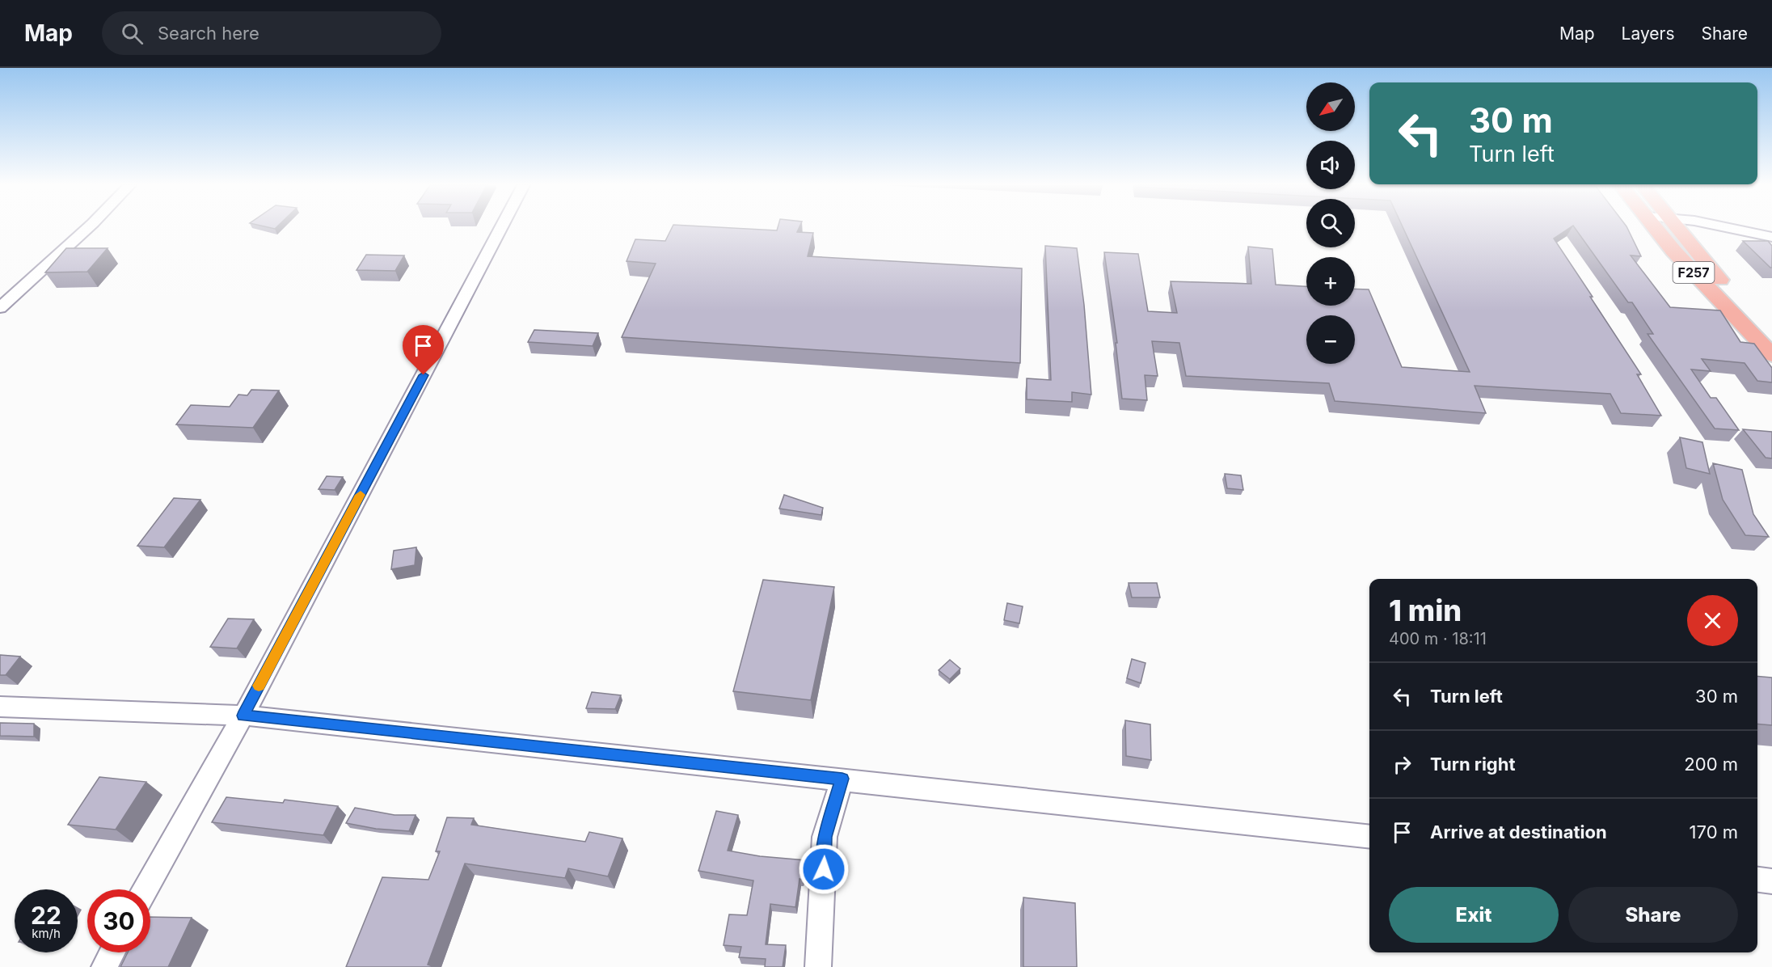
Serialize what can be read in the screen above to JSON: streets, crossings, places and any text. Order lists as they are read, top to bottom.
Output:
{
  "streets": {
    "main road": ["F257"]
  },
  "north": "bottom left",
  "page": {
    "header": "Map",
    "search": "Search here",
    "nav": ["Map", "Layers", "Share"],
    "map_buttons": ["+", "−"],
    "turn": ["30 m", "Turn left"],
    "heading": ["1 min", "400 m · 18:11"],
    "list": [
      {
        "name": "Turn left",
        "value": "30 m"
      },
      {
        "name": "Turn right",
        "value": "200 m"
      },
      {
        "name": "Arrive at destination",
        "value": "170 m"
      }
    ],
    "buttons": ["Exit", "Share"],
    "speed": "22 km/h",
    "limit": "30"
  }
}
